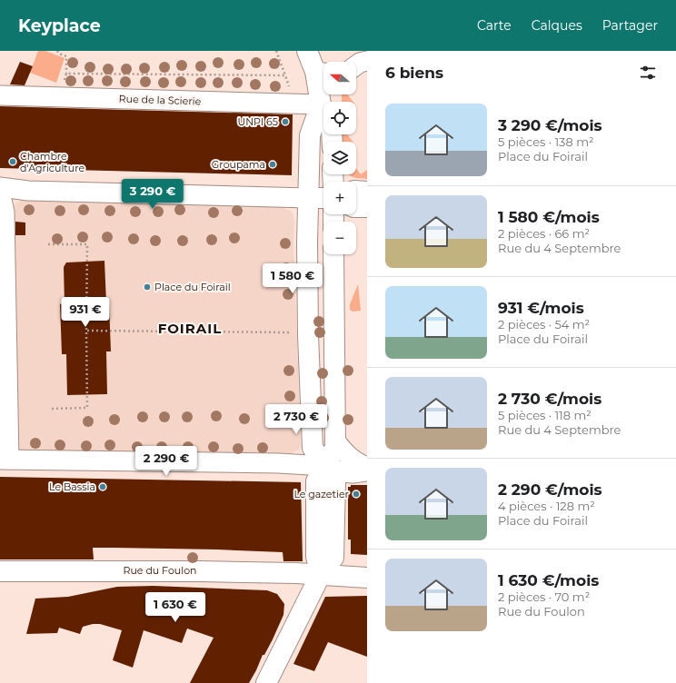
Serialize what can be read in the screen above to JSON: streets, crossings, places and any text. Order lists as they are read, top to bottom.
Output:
{
  "streets": {
    "main road": ["Rue du Foulon"],
    "street": ["Rue de la Scierie"]
  },
  "districts": ["FOIRAIL"],
  "places": [
    "UNPI 65",
    "Chambre d'Agriculture",
    "Groupama",
    "Place du Foirail",
    "Le Bassia",
    "Le gazetier"
  ],
  "north": "left",
  "page": {
    "header": "Keyplace",
    "nav": ["Carte", "Calques", "Partager"],
    "heading": "6 biens",
    "map_buttons": ["+", "−"],
    "list": [
      {
        "name": "3 290 €/mois",
        "note": "5 pièces · 138 m² · Place du Foirail"
      },
      {
        "name": "1 580 €/mois",
        "note": "2 pièces · 66 m² · Rue du 4 Septembre"
      },
      {
        "name": "931 €/mois",
        "note": "2 pièces · 54 m² · Place du Foirail"
      },
      {
        "name": "2 730 €/mois",
        "note": "5 pièces · 118 m² · Rue du 4 Septembre"
      },
      {
        "name": "2 290 €/mois",
        "note": "4 pièces · 128 m² · Place du Foirail"
      },
      {
        "name": "1 630 €/mois",
        "note": "2 pièces · 70 m² · Rue du Foulon"
      }
    ],
    "price": [
      "3 290 €",
      "1 580 €",
      "931 €",
      "2 730 €",
      "2 290 €",
      "1 630 €"
    ]
  }
}
